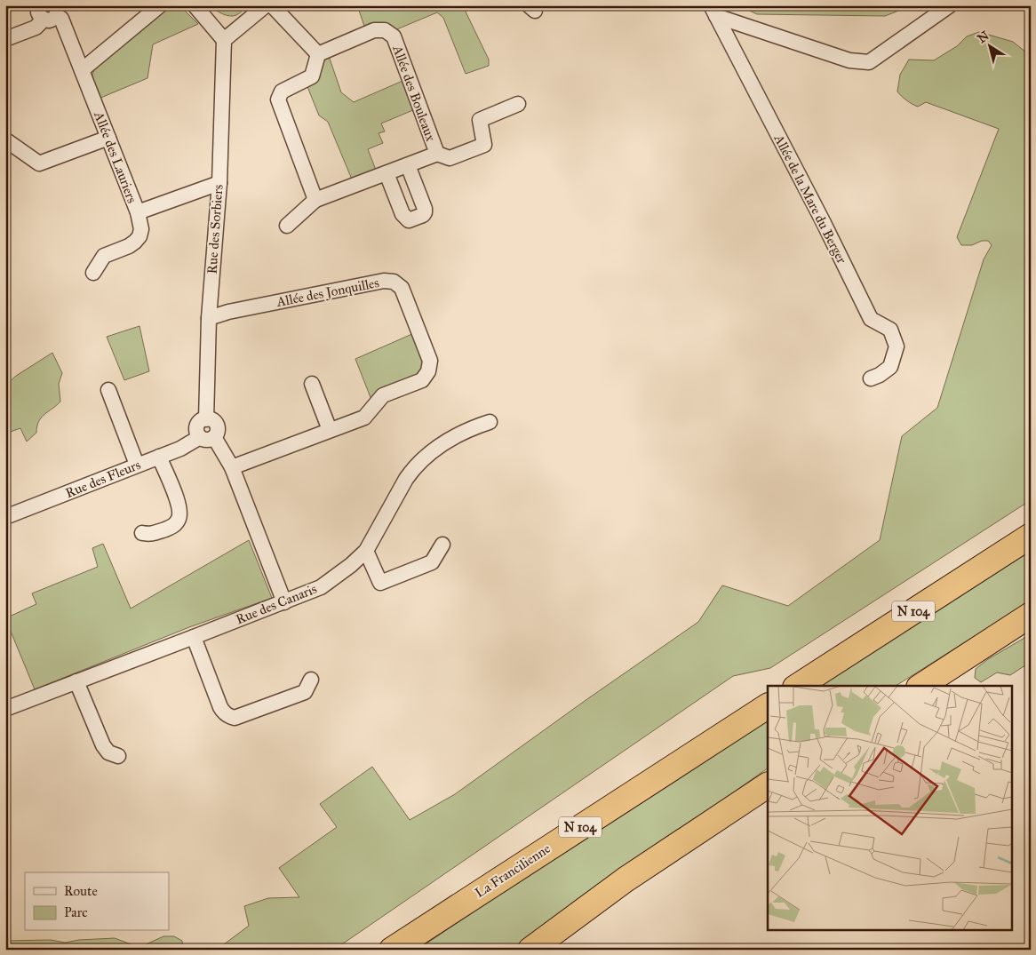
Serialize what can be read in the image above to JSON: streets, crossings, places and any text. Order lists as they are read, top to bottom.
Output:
{
  "streets": {
    "highway": ["N 104", "La Francilienne"],
    "street": [
      "Allée des Bouleaux",
      "Allée des Lauriers",
      "Allée de la Mare du Berger",
      "Rue des Sorbiers",
      "Allée des Jonquilles",
      "Rue des Fleurs",
      "Rue des Canaris"
    ]
  },
  "crossings": [
    ["Allée des Lauriers", "Rue des Sorbiers"],
    ["Rue des Sorbiers", "Allée des Jonquilles"],
    ["Rue des Sorbiers", "Rue des Fleurs"]
  ],
  "legend": ["Route", "Parc"],
  "north": "top left"
}
